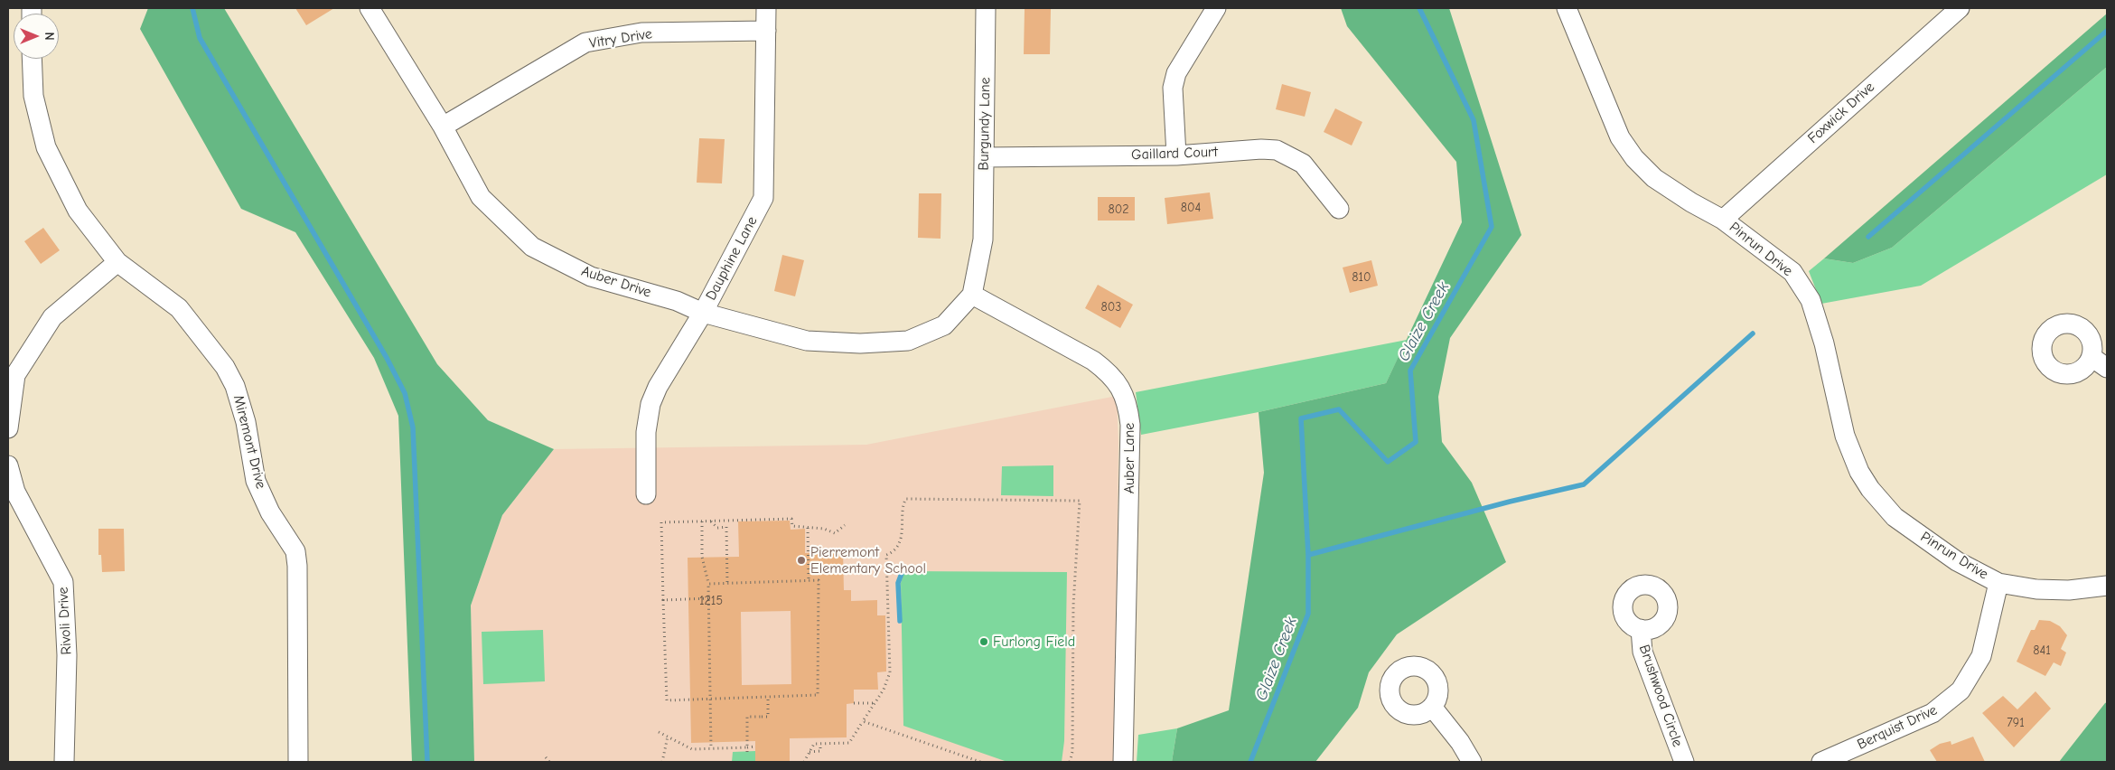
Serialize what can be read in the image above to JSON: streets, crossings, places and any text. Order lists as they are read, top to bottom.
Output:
{
  "streets": {
    "street": [
      "Vitry Drive",
      "Foxwick Drive",
      "Burgundy Lane",
      "Gaillard Court",
      "Pinrun Drive",
      "Dauphine Lane",
      "Auber Drive",
      "Miremont Drive",
      "Auber Lane",
      "Rivoli Drive",
      "Brushwood Circle",
      "Berquist Drive"
    ]
  },
  "crossings": [
    ["Vitry Drive", "Dauphine Lane"],
    ["Vitry Drive", "Auber Drive"],
    ["Foxwick Drive", "Pinrun Drive"],
    ["Burgundy Lane", "Gaillard Court"],
    ["Burgundy Lane", "Auber Drive"],
    ["Burgundy Lane", "Auber Lane"],
    ["Pinrun Drive", "Berquist Drive"],
    ["Dauphine Lane", "Auber Drive"],
    ["Auber Drive", "Auber Lane"]
  ],
  "water": ["Glaize Creek"],
  "places": ["Pierremont Elementary School", "Furlong Field"],
  "house_numbers": [
    "804",
    "802",
    "810",
    "803",
    "1215",
    "841",
    "791"
  ],
  "north": "right"
}
